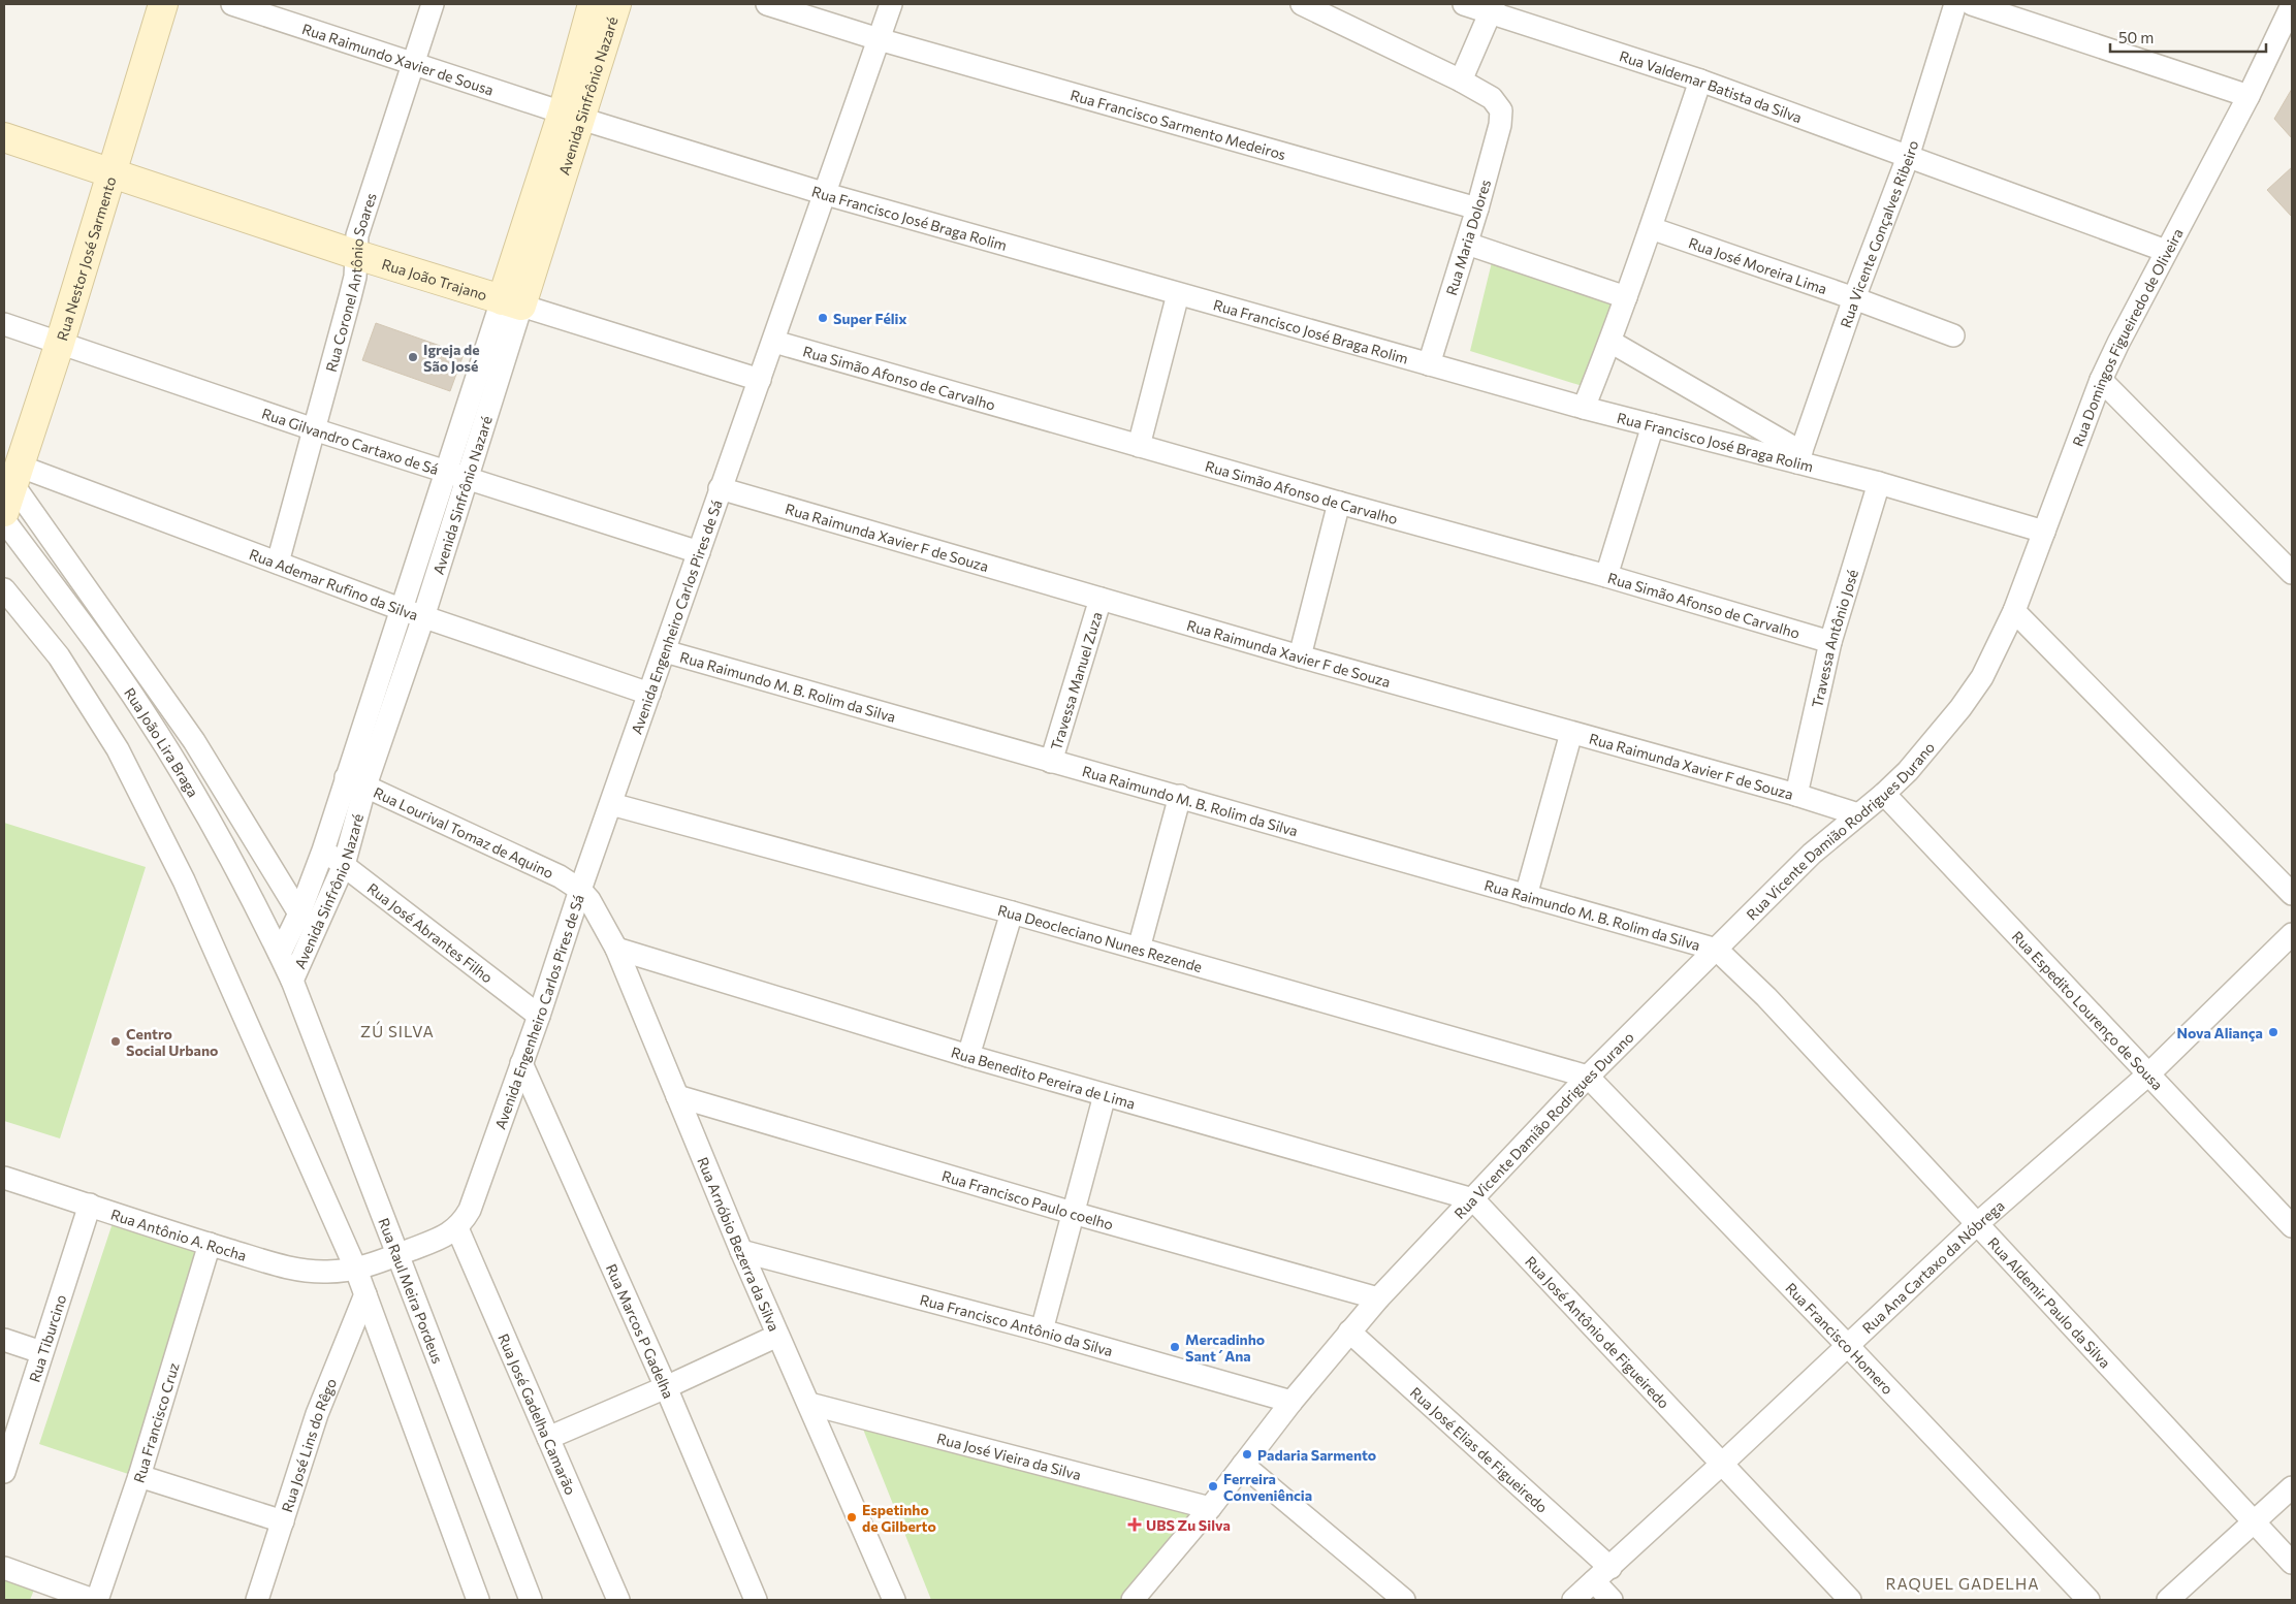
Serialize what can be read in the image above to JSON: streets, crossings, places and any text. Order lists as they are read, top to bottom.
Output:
{
  "streets": {
    "street": [
      "Rua Raimundo Xavier de Sousa",
      "Rua Valdemar Batista da Silva",
      "Avenida Sinfrônio Nazaré",
      "Rua Francisco Sarmento Medeiros",
      "Rua Francisco José Braga Rolim",
      "Rua Vicente Gonçalves Ribeiro",
      "Rua Maria Dolores",
      "Rua Nestor José Sarmento",
      "Rua José Moreira Lima",
      "Rua João Trajano",
      "Rua Coronel Antônio Soares",
      "Rua Domingos Figueiredo de Oliveira",
      "Rua Simão Afonso de Carvalho",
      "Rua Gilvandro Cartaxo de Sá",
      "Rua Raimunda Xavier F de Souza",
      "Rua Ademar Rufino da Silva",
      "Avenida Engenheiro Carlos Pires de Sá",
      "Travessa Antônio José",
      "Travessa Manuel Zuza",
      "Rua Raimundo M. B. Rolim da Silva",
      "Rua João Lira Braga",
      "Rua Vicente Damião Rodrigues Durano",
      "Rua Lourival Tomaz de Aquino",
      "Rua José Abrantes Filho",
      "Rua Deocleciano Nunes Rezende",
      "Rua Espedito Lourenço de Sousa",
      "Rua Benedito Pereira de Lima",
      "Rua Francisco Paulo coelho",
      "Rua Antônio A. Rocha",
      "Rua Arnóbio Bezerra da Silva",
      "Rua Ana Cartaxo da Nóbrega",
      "Rua Raul Meira Pordeus",
      "Rua Aldemir Paulo da Silva",
      "Rua Francisco Antônio da Silva",
      "Rua Marcos P Gadelha",
      "Rua José Antônio de Figueiredo",
      "Rua Tiburcino",
      "Rua Francisco Homero",
      "Rua José Gadelha Camarão",
      "Rua Francisco Cruz",
      "Rua José Lins do Rêgo",
      "Rua José Elias de Figueiredo",
      "Rua José Vieira da Silva"
    ]
  },
  "crossings": [
    ["Rua Raimundo Xavier de Sousa", "Avenida Sinfrônio Nazaré"],
    ["Rua Raimundo Xavier de Sousa", "Rua Francisco José Braga Rolim"],
    ["Rua Raimundo Xavier de Sousa", "Rua Coronel Antônio Soares"],
    ["Rua Valdemar Batista da Silva", "Rua Vicente Gonçalves Ribeiro"],
    ["Rua Valdemar Batista da Silva", "Rua Domingos Figueiredo de Oliveira"],
    ["Avenida Sinfrônio Nazaré", "Rua Francisco José Braga Rolim"],
    ["Avenida Sinfrônio Nazaré", "Rua João Trajano"],
    ["Avenida Sinfrônio Nazaré", "Rua Gilvandro Cartaxo de Sá"],
    ["Avenida Sinfrônio Nazaré", "Rua Ademar Rufino da Silva"],
    ["Avenida Sinfrônio Nazaré", "Rua João Lira Braga"],
    ["Avenida Sinfrônio Nazaré", "Rua Lourival Tomaz de Aquino"],
    ["Avenida Sinfrônio Nazaré", "Rua José Abrantes Filho"],
    ["Avenida Sinfrônio Nazaré", "Rua Raul Meira Pordeus"],
    ["Rua Francisco Sarmento Medeiros", "Rua Maria Dolores"],
    ["Rua Francisco Sarmento Medeiros", "Avenida Engenheiro Carlos Pires de Sá"],
    ["Rua Francisco José Braga Rolim", "Rua Vicente Gonçalves Ribeiro"],
    ["Rua Francisco José Braga Rolim", "Rua Maria Dolores"],
    ["Rua Francisco José Braga Rolim", "Rua Domingos Figueiredo de Oliveira"],
    ["Rua Francisco José Braga Rolim", "Avenida Engenheiro Carlos Pires de Sá"],
    ["Rua Francisco José Braga Rolim", "Travessa Antônio José"],
    ["Rua Vicente Gonçalves Ribeiro", "Rua José Moreira Lima"],
    ["Rua Nestor José Sarmento", "Rua João Trajano"],
    ["Rua Nestor José Sarmento", "Rua Gilvandro Cartaxo de Sá"],
    ["Rua Nestor José Sarmento", "Rua Ademar Rufino da Silva"],
    ["Rua João Trajano", "Rua Coronel Antônio Soares"],
    ["Rua João Trajano", "Avenida Engenheiro Carlos Pires de Sá"],
    ["Rua Coronel Antônio Soares", "Rua Gilvandro Cartaxo de Sá"],
    ["Rua Coronel Antônio Soares", "Rua Ademar Rufino da Silva"],
    ["Rua Domingos Figueiredo de Oliveira", "Rua Vicente Damião Rodrigues Durano"],
    ["Rua Simão Afonso de Carvalho", "Avenida Engenheiro Carlos Pires de Sá"],
    ["Rua Simão Afonso de Carvalho", "Travessa Antônio José"],
    ["Rua Gilvandro Cartaxo de Sá", "Avenida Engenheiro Carlos Pires de Sá"],
    ["Rua Raimunda Xavier F de Souza", "Avenida Engenheiro Carlos Pires de Sá"],
    ["Rua Raimunda Xavier F de Souza", "Travessa Antônio José"],
    ["Rua Raimunda Xavier F de Souza", "Travessa Manuel Zuza"],
    ["Rua Raimunda Xavier F de Souza", "Rua Vicente Damião Rodrigues Durano"],
    ["Rua Ademar Rufino da Silva", "Avenida Engenheiro Carlos Pires de Sá"],
    ["Avenida Engenheiro Carlos Pires de Sá", "Rua Raimundo M. B. Rolim da Silva"],
    ["Avenida Engenheiro Carlos Pires de Sá", "Rua Lourival Tomaz de Aquino"],
    ["Avenida Engenheiro Carlos Pires de Sá", "Rua José Abrantes Filho"],
    ["Avenida Engenheiro Carlos Pires de Sá", "Rua Deocleciano Nunes Rezende"],
    ["Avenida Engenheiro Carlos Pires de Sá", "Rua Antônio A. Rocha"],
    ["Avenida Engenheiro Carlos Pires de Sá", "Rua Arnóbio Bezerra da Silva"],
    ["Avenida Engenheiro Carlos Pires de Sá", "Rua Marcos P Gadelha"],
    ["Avenida Engenheiro Carlos Pires de Sá", "Rua José Gadelha Camarão"],
    ["Travessa Manuel Zuza", "Rua Raimundo M. B. Rolim da Silva"],
    ["Rua Raimundo M. B. Rolim da Silva", "Rua Vicente Damião Rodrigues Durano"],
    ["Rua Raimundo M. B. Rolim da Silva", "Rua Aldemir Paulo da Silva"],
    ["Rua João Lira Braga", "Rua Raul Meira Pordeus"],
    ["Rua Vicente Damião Rodrigues Durano", "Rua Deocleciano Nunes Rezende"],
    ["Rua Vicente Damião Rodrigues Durano", "Rua Espedito Lourenço de Sousa"],
    ["Rua Vicente Damião Rodrigues Durano", "Rua Benedito Pereira de Lima"],
    ["Rua Vicente Damião Rodrigues Durano", "Rua Francisco Paulo coelho"],
    ["Rua Vicente Damião Rodrigues Durano", "Rua Aldemir Paulo da Silva"],
    ["Rua Vicente Damião Rodrigues Durano", "Rua Francisco Antônio da Silva"],
    ["Rua Vicente Damião Rodrigues Durano", "Rua José Antônio de Figueiredo"],
    ["Rua Vicente Damião Rodrigues Durano", "Rua Francisco Homero"],
    ["Rua Vicente Damião Rodrigues Durano", "Rua José Elias de Figueiredo"],
    ["Rua Vicente Damião Rodrigues Durano", "Rua José Vieira da Silva"],
    ["Rua Lourival Tomaz de Aquino", "Rua Arnóbio Bezerra da Silva"],
    ["Rua Deocleciano Nunes Rezende", "Rua Francisco Homero"],
    ["Rua Espedito Lourenço de Sousa", "Rua Ana Cartaxo da Nóbrega"],
    ["Rua Benedito Pereira de Lima", "Rua Arnóbio Bezerra da Silva"],
    ["Rua Benedito Pereira de Lima", "Rua José Antônio de Figueiredo"],
    ["Rua Francisco Paulo coelho", "Rua Arnóbio Bezerra da Silva"],
    ["Rua Antônio A. Rocha", "Rua Raul Meira Pordeus"],
    ["Rua Antônio A. Rocha", "Rua Tiburcino"],
    ["Rua Antônio A. Rocha", "Rua José Gadelha Camarão"],
    ["Rua Antônio A. Rocha", "Rua Francisco Cruz"],
    ["Rua Arnóbio Bezerra da Silva", "Rua Francisco Antônio da Silva"],
    ["Rua Arnóbio Bezerra da Silva", "Rua José Vieira da Silva"],
    ["Rua Ana Cartaxo da Nóbrega", "Rua Aldemir Paulo da Silva"],
    ["Rua Ana Cartaxo da Nóbrega", "Rua José Antônio de Figueiredo"],
    ["Rua Ana Cartaxo da Nóbrega", "Rua Francisco Homero"],
    ["Rua Ana Cartaxo da Nóbrega", "Rua José Elias de Figueiredo"]
  ],
  "districts": ["ZÚ SILVA", "RAQUEL GADELHA"],
  "places": {
    "other": [
      "Super Félix",
      "Igreja de São José",
      "Nova Aliança",
      "Centro Social Urbano",
      "Mercadinho Sant´Ana",
      "Padaria Sarmento",
      "Ferreira Conveniência",
      "Espetinho de Gilberto"
    ],
    "health": ["UBS Zu Silva"]
  },
  "scale_bar": "50 m"
}
